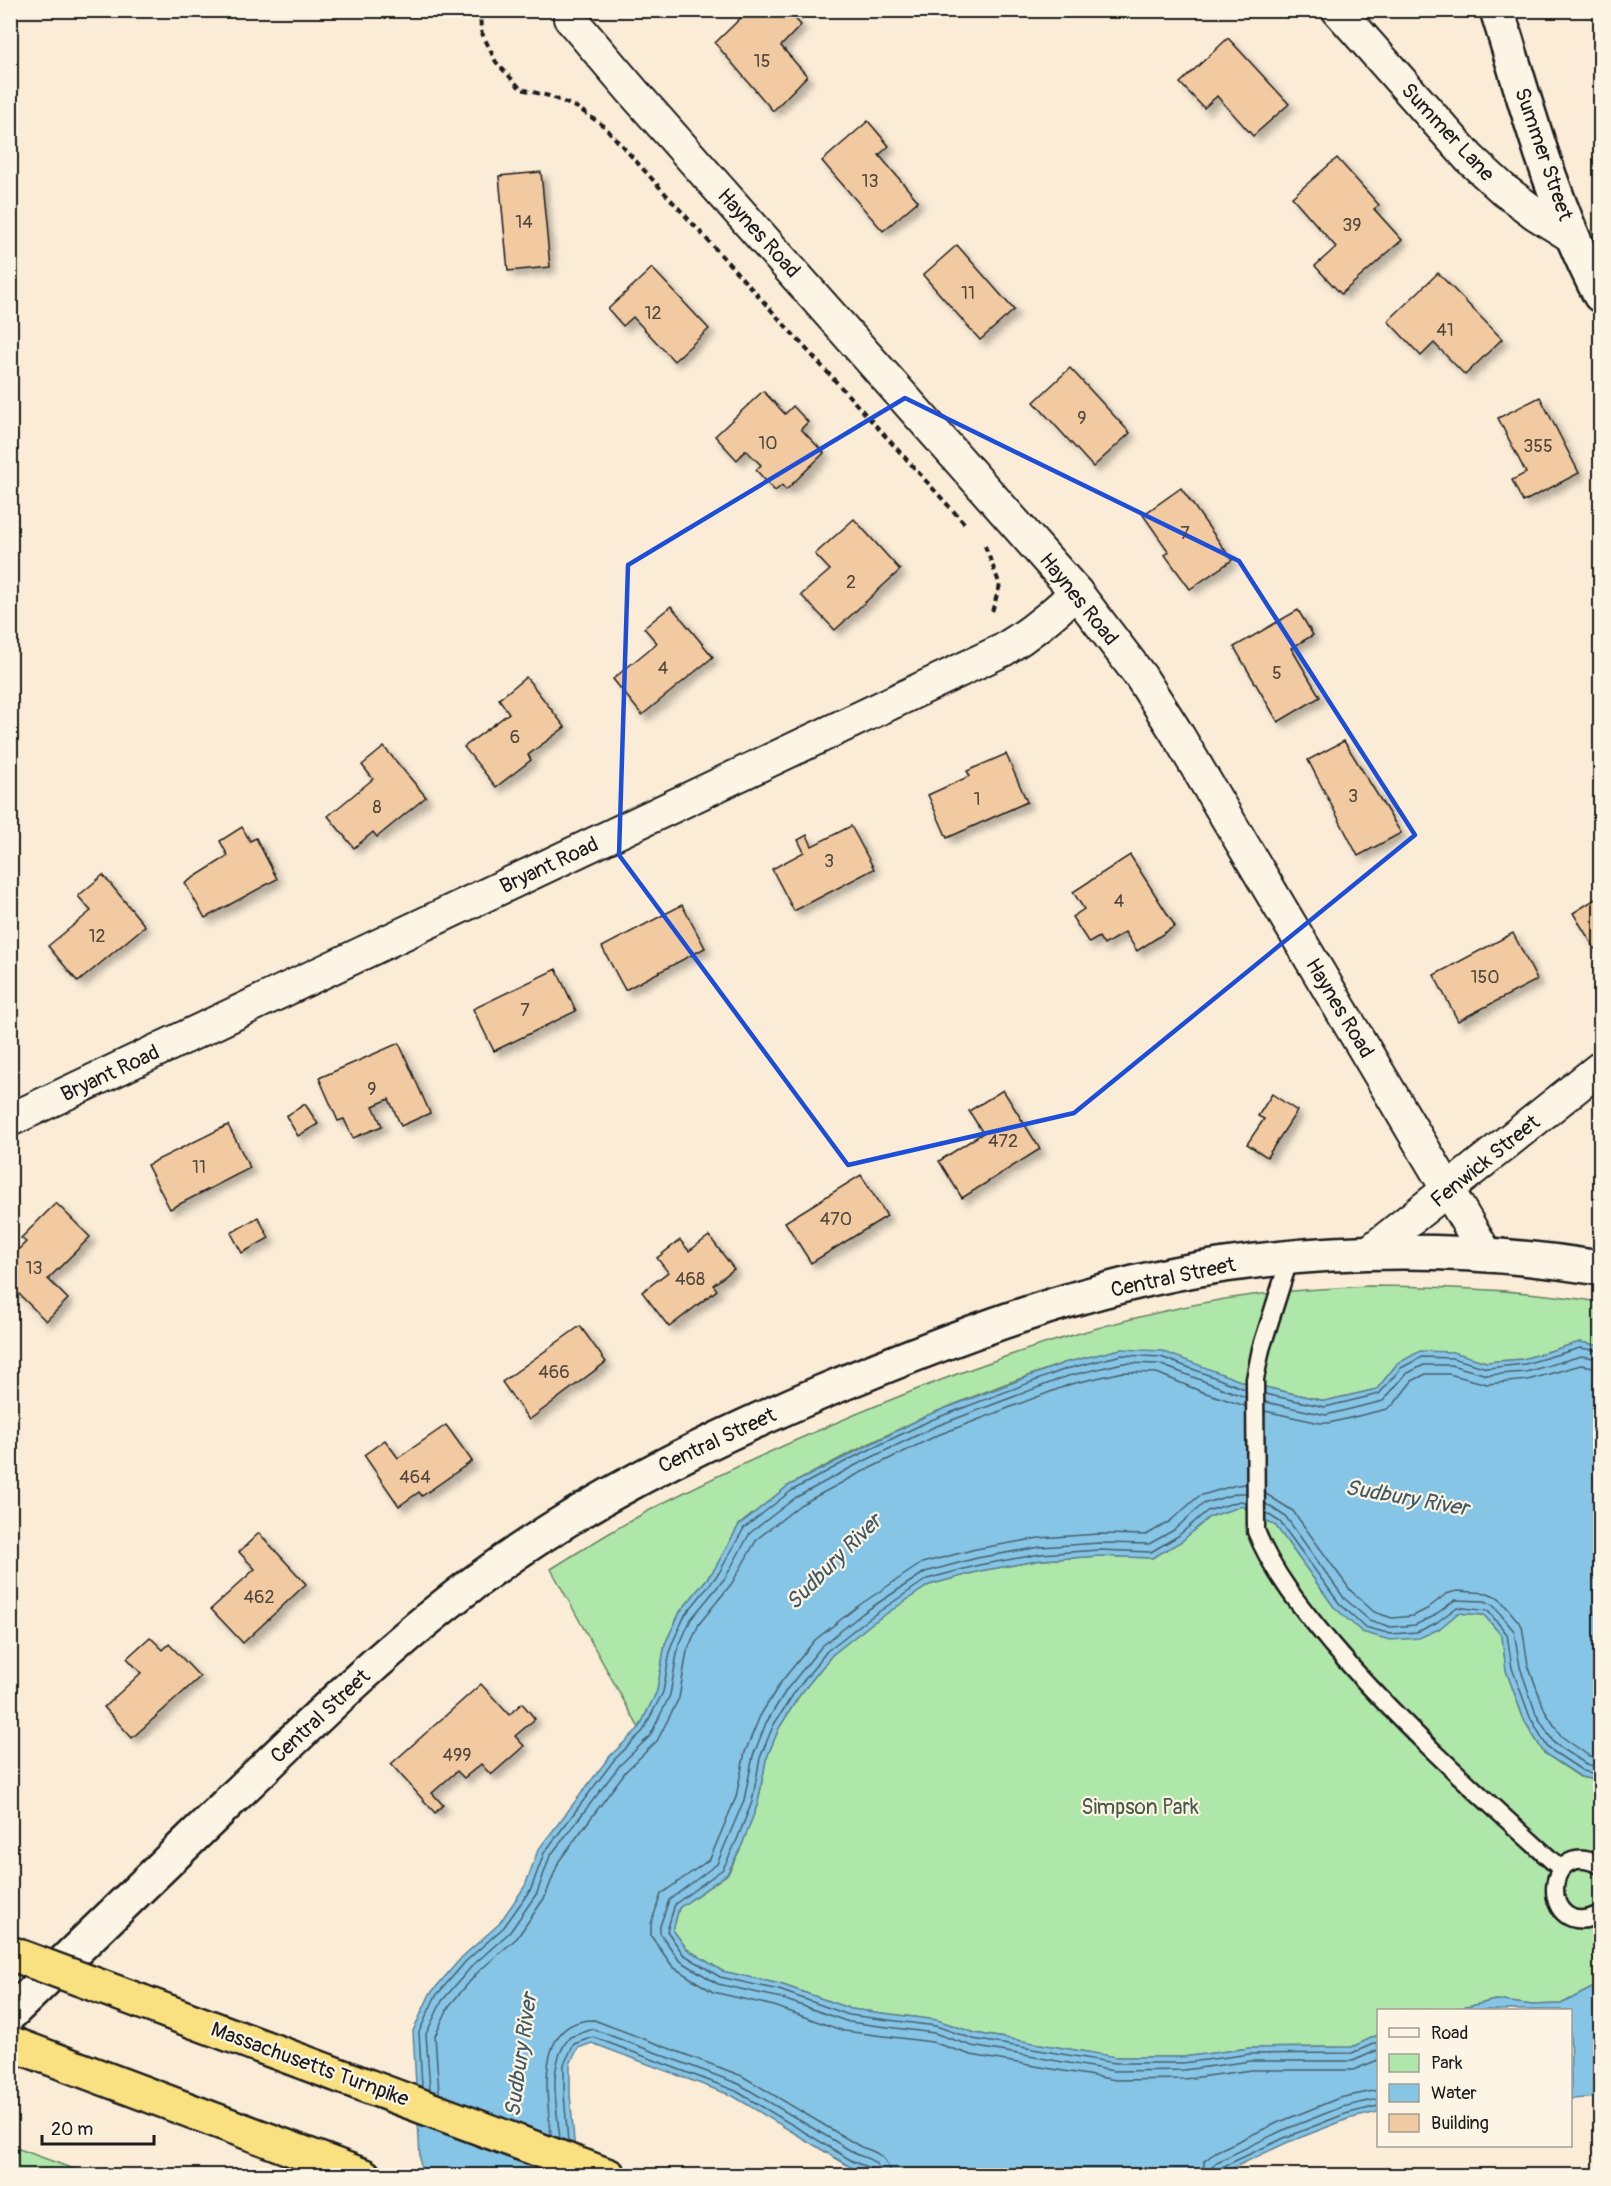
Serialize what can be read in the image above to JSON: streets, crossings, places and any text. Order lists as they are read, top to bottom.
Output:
{
  "streets": {
    "highway": ["Massachusetts Turnpike"],
    "main road": ["Summer Street", "Central Street"],
    "street": [
      "Summer Lane",
      "Haynes Road",
      "Bryant Road",
      "Fenwick Street"
    ]
  },
  "crossings": [
    ["Summer Lane", "Summer Street"],
    ["Haynes Road", "Bryant Road"],
    ["Haynes Road", "Fenwick Street"],
    ["Haynes Road", "Central Street"],
    ["Fenwick Street", "Central Street"]
  ],
  "water": ["Sudbury River"],
  "parks": ["Simpson Park"],
  "house_numbers": [
    "15",
    "13",
    "14",
    "39",
    "11",
    "12",
    "41",
    "9",
    "10",
    "355",
    "7",
    "2",
    "4",
    "5",
    "6",
    "3",
    "1",
    "8",
    "3",
    "4",
    "12",
    "150",
    "7",
    "9",
    "472",
    "11",
    "470",
    "13",
    "468",
    "466",
    "464",
    "462",
    "499"
  ],
  "legend": [
    "Road",
    "Park",
    "Water",
    "Building"
  ],
  "scale_bar": "20 m"
}
